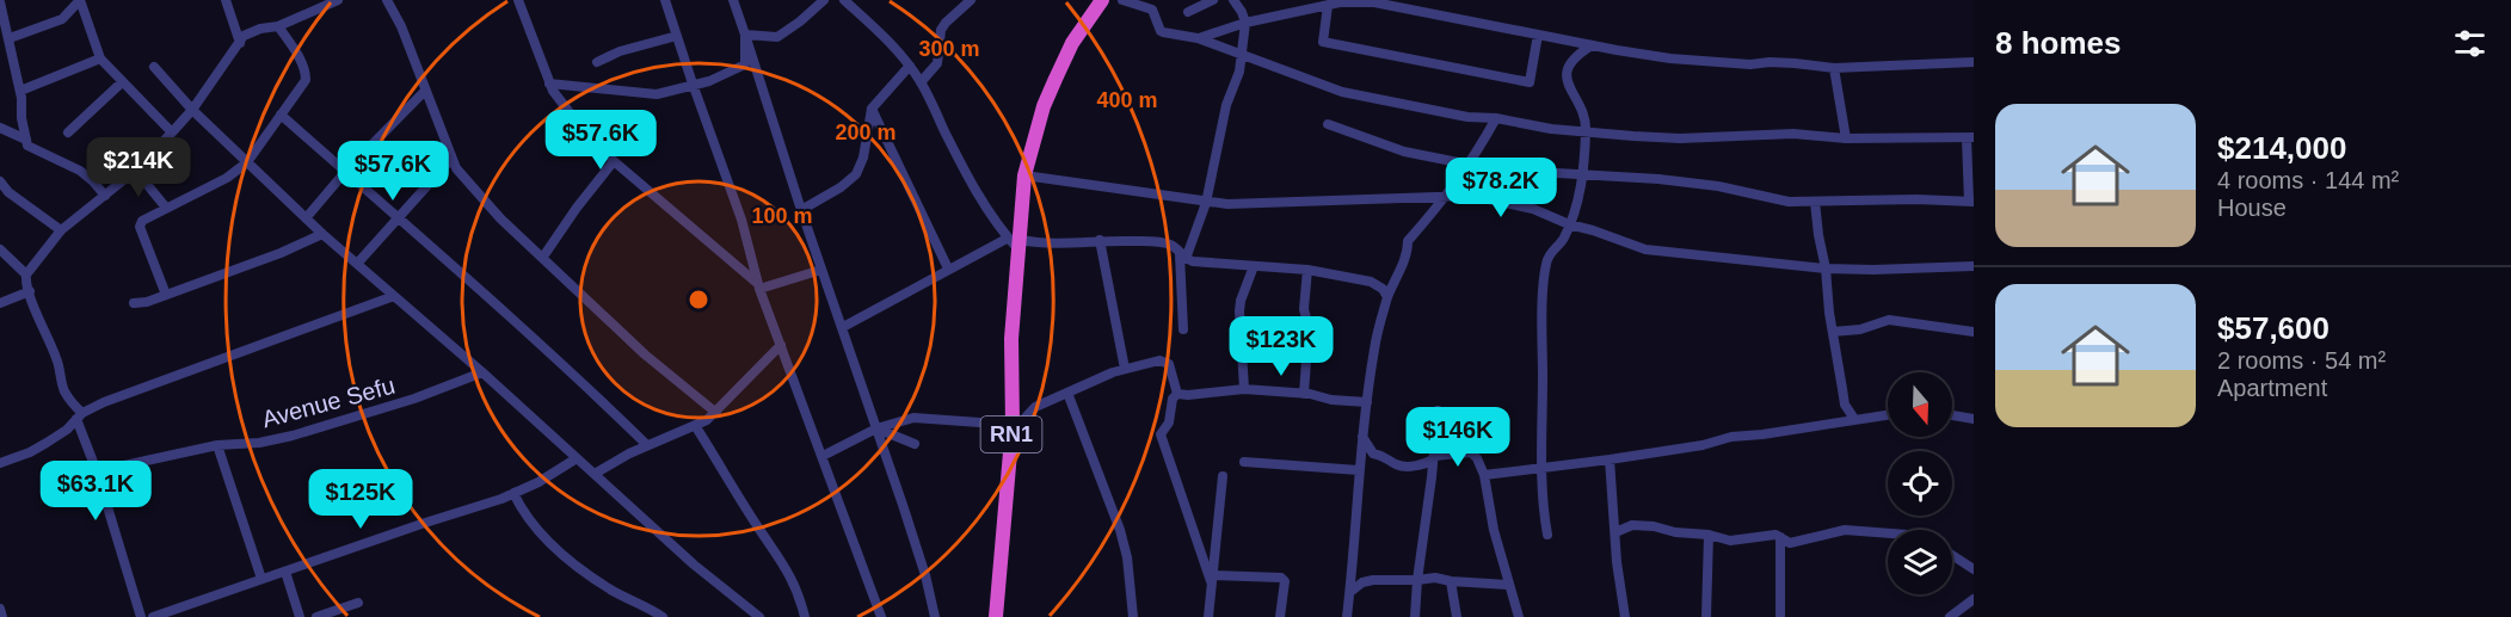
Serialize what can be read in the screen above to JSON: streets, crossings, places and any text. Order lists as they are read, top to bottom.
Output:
{
  "streets": {
    "highway": ["RN1"],
    "street": ["Avenue Sefu"]
  },
  "north": "bottom",
  "page": {
    "heading": "8 homes",
    "list": [
      {
        "name": "$214,000",
        "note": "4 rooms · 144 m² · House"
      },
      {
        "name": "$57,600",
        "note": "2 rooms · 54 m² · Apartment"
      }
    ],
    "price": [
      "$57.6K",
      "$214K",
      "$57.6K",
      "$78.2K",
      "$123K",
      "$146K",
      "$63.1K",
      "$125K"
    ]
  },
  "rings": [
    "300 m",
    "400 m",
    "200 m",
    "100 m"
  ]
}
